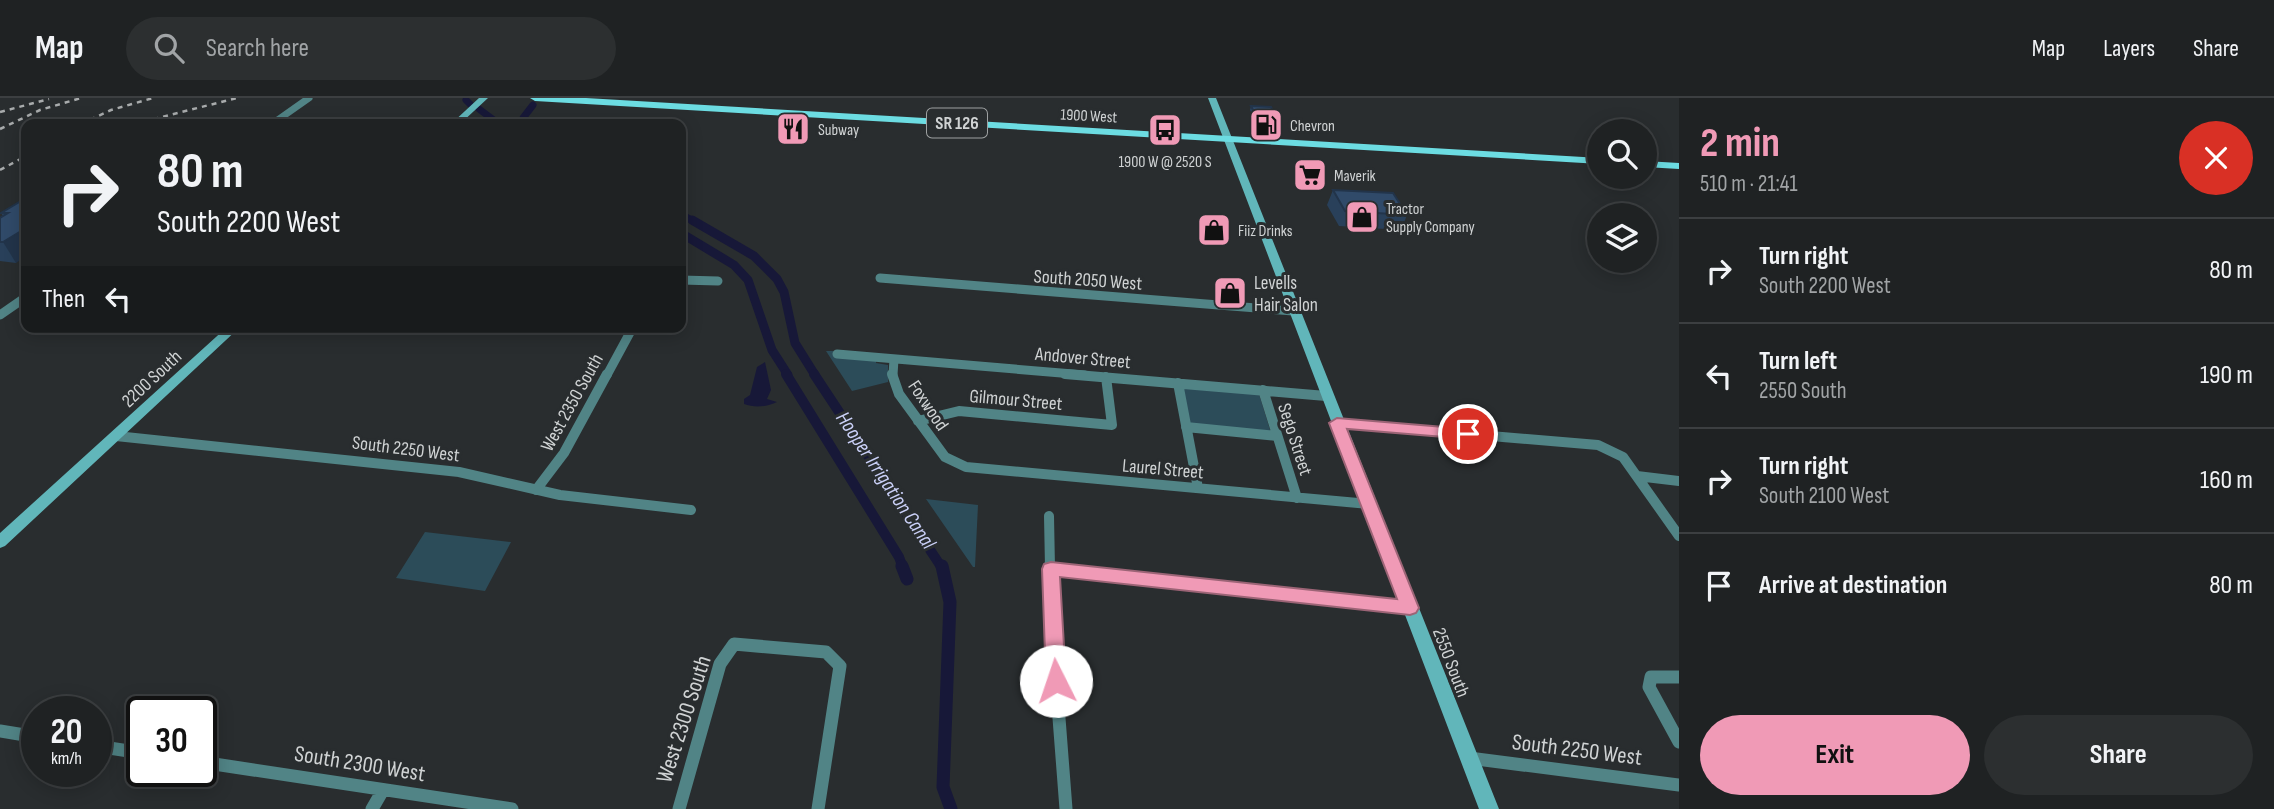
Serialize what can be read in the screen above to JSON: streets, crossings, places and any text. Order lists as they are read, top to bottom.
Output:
{
  "streets": {
    "main road": ["1900 West", "SR 126"],
    "street": [
      "South 2050 West",
      "Andover Street",
      "2200 South",
      "Gilmour Street",
      "West 2350 South",
      "Foxwood",
      "Sego Street",
      "South 2250 West",
      "Laurel Street",
      "2550 South",
      "West 2300 South",
      "South 2300 West"
    ]
  },
  "crossings": [
    ["1900 West", "2550 South"],
    ["South 2050 West", "2550 South"],
    ["Andover Street", "Gilmour Street"],
    ["Andover Street", "Foxwood"],
    ["Andover Street", "Sego Street"],
    ["Andover Street", "2550 South"],
    ["2200 South", "South 2250 West"],
    ["Gilmour Street", "Foxwood"],
    ["West 2350 South", "South 2250 West"],
    ["Foxwood", "Laurel Street"],
    ["Sego Street", "Laurel Street"],
    ["South 2250 West", "2550 South"],
    ["Laurel Street", "2550 South"]
  ],
  "water": ["Hooper Irrigation Canal"],
  "places": {
    "fuel station": ["Chevron"],
    "restaurant": ["Subway"],
    "bus stop": ["1900 W @ 2520 S"],
    "supermarket": ["Maverik"],
    "shop": ["Tractor Supply Company", "Fiiz Drinks", "Levells Hair Salon"]
  },
  "page": {
    "header": "Map",
    "search": "Search here",
    "nav": ["Map", "Layers", "Share"],
    "heading": ["2 min", "510 m · 21:41"],
    "turn": ["80 m", "South 2200 West"],
    "list": [
      {
        "name": "Turn right",
        "note": "South 2200 West",
        "value": "80 m"
      },
      {
        "name": "Turn left",
        "note": "2550 South",
        "value": "190 m"
      },
      {
        "name": "Turn right",
        "note": "South 2100 West",
        "value": "160 m"
      },
      {
        "name": "Arrive at destination",
        "value": "80 m"
      }
    ],
    "then": "Then",
    "speed": "20 km/h",
    "limit": "30",
    "buttons": ["Exit", "Share"]
  }
}
